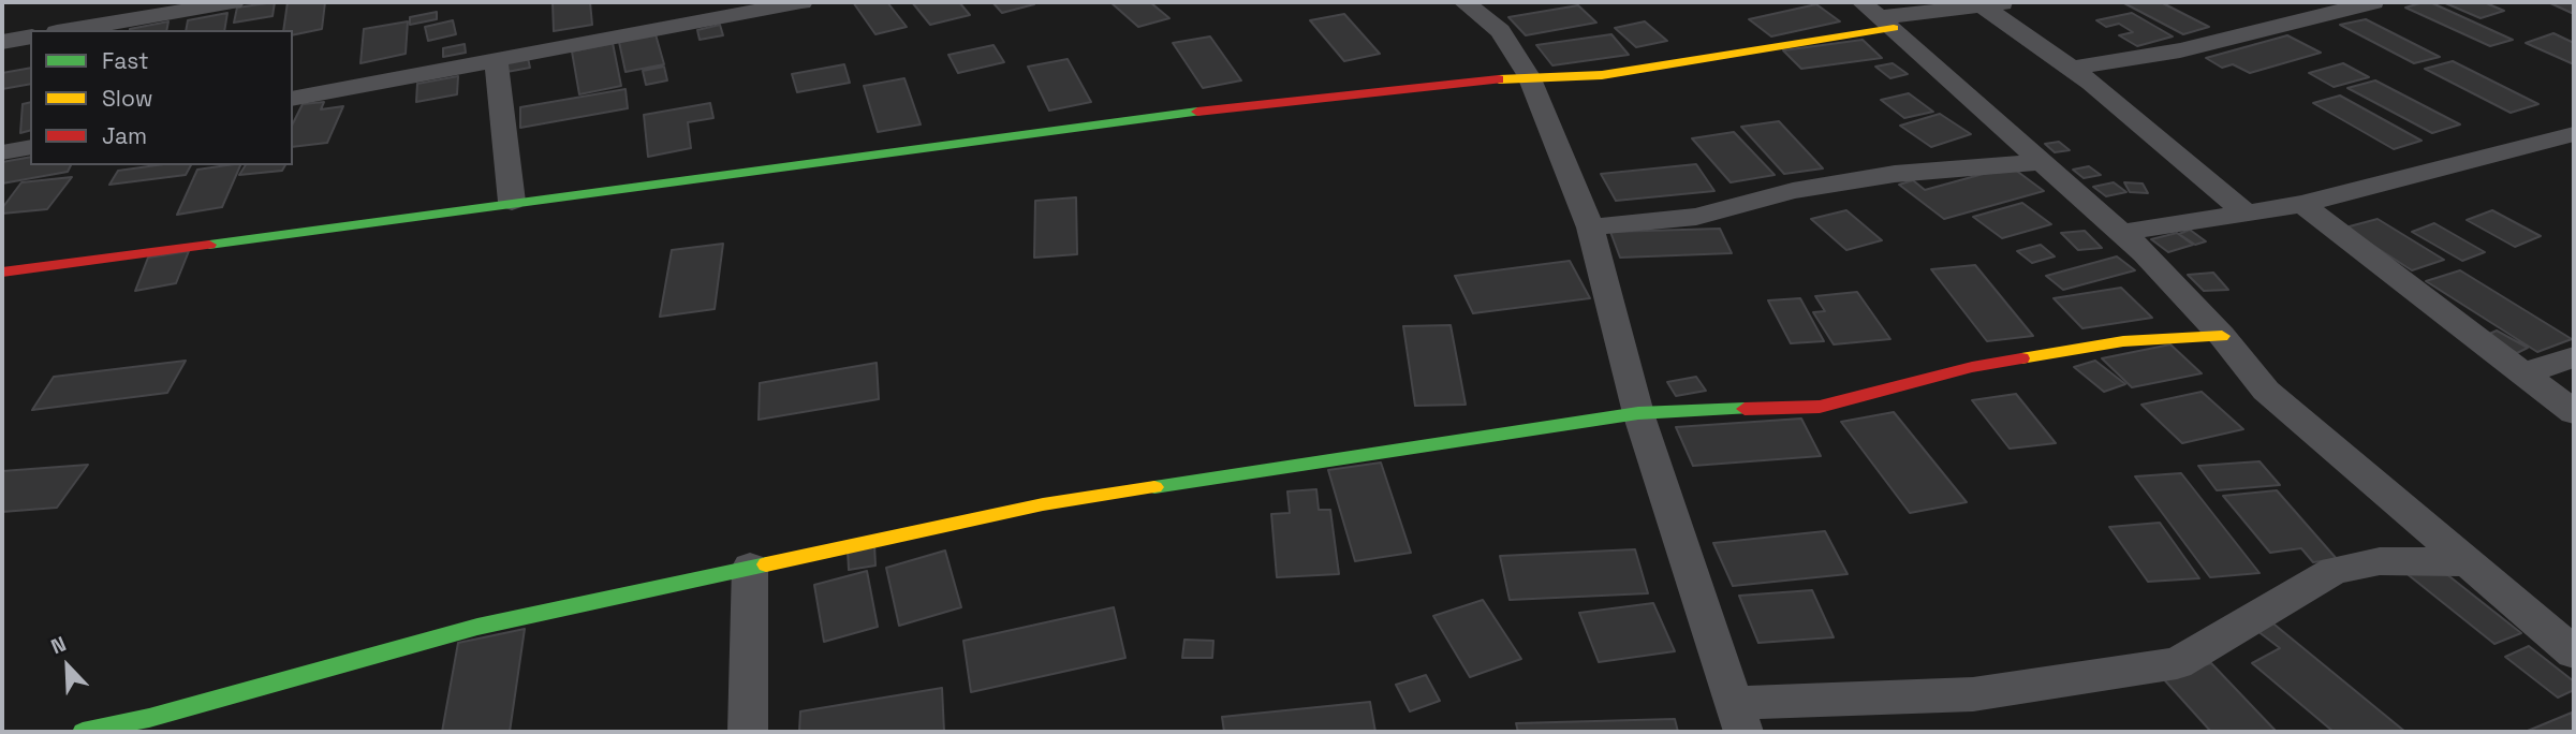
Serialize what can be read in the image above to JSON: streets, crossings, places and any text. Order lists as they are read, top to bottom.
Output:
{
  "legend": ["Fast", "Slow", "Jam"],
  "north": "top left"
}
